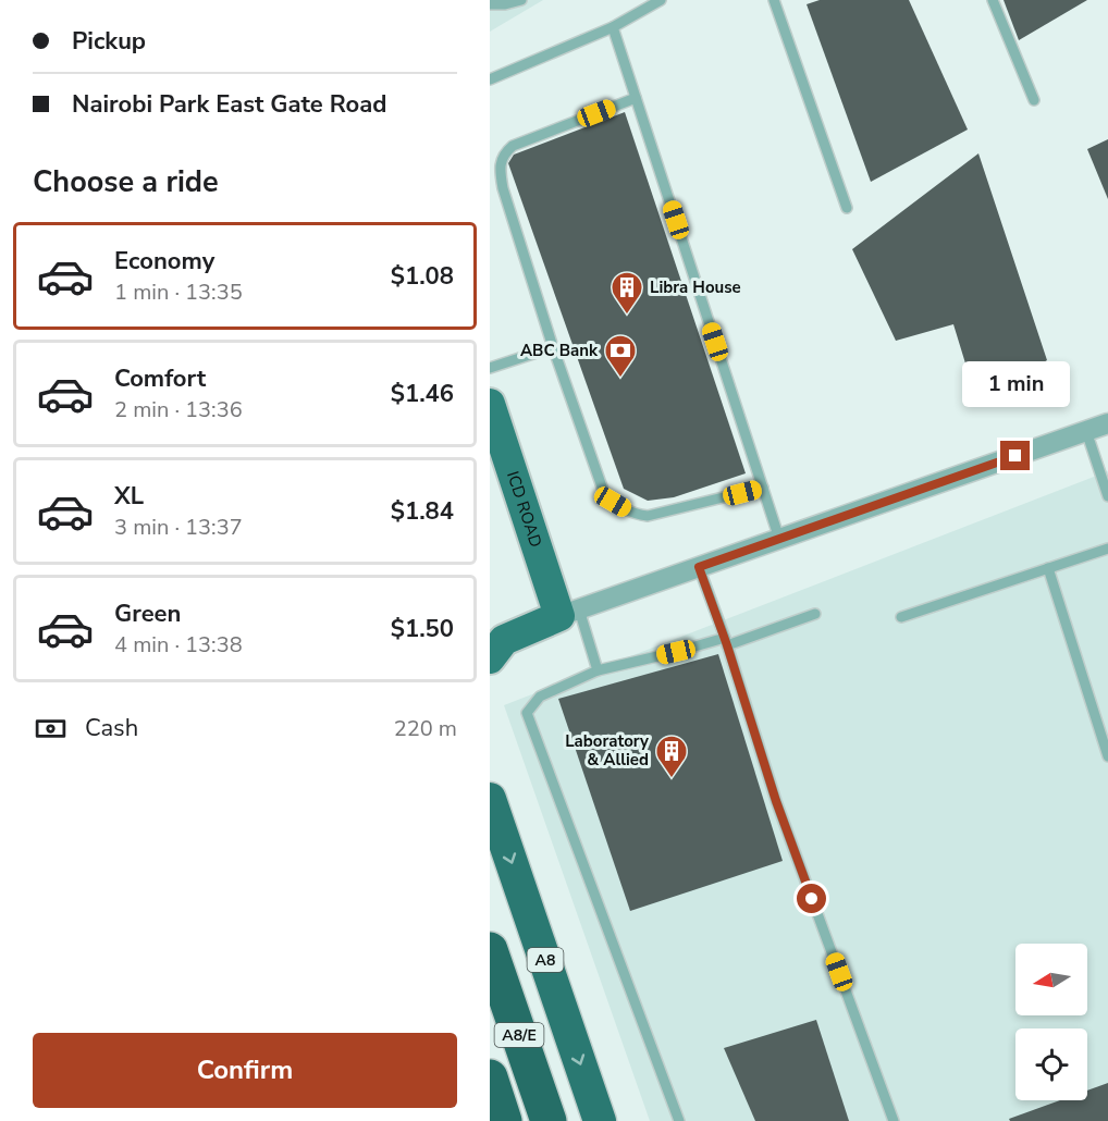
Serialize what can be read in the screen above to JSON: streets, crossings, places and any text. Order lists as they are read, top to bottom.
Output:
{
  "streets": {
    "highway": ["A8", "A8/E"],
    "main road": ["ICD ROAD"]
  },
  "places": {
    "building": ["Libra House", "Laboratory & Allied"],
    "bank": ["ABC Bank"]
  },
  "north": "left",
  "page": {
    "banner": ["Pickup", "Nairobi Park East Gate Road"],
    "heading": "Choose a ride",
    "list": [
      {
        "name": "Economy",
        "note": "1 min · 13:35",
        "value": "$1.08"
      },
      {
        "name": "Comfort",
        "note": "2 min · 13:36",
        "value": "$1.46"
      },
      {
        "name": "XL",
        "note": "3 min · 13:37",
        "value": "$1.84"
      },
      {
        "name": "Green",
        "note": "4 min · 13:38",
        "value": "$1.50"
      }
    ],
    "bubble": "1 min",
    "pay": ["Cash", "220 m"],
    "buttons": "Confirm"
  }
}
